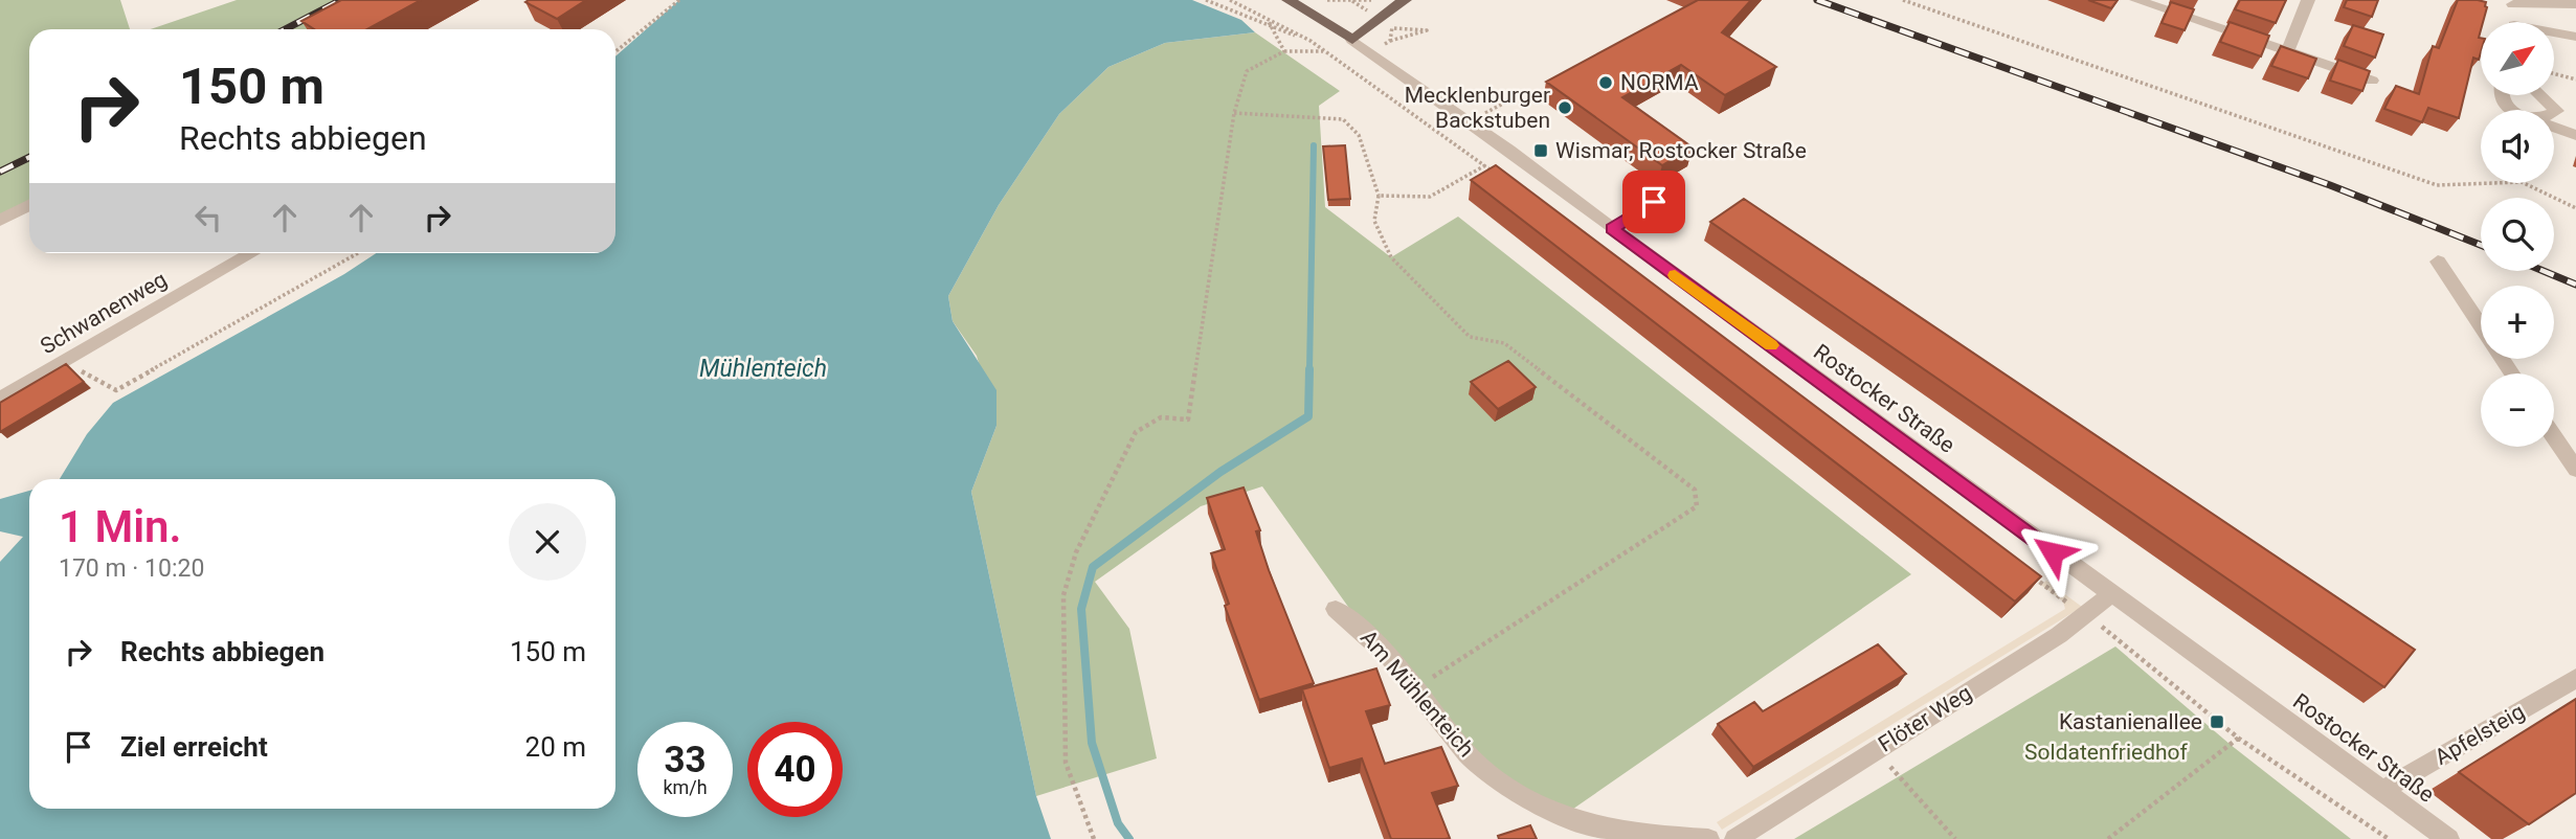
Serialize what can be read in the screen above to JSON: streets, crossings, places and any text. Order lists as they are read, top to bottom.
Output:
{
  "streets": {
    "main road": ["Rostocker Straße"],
    "street": [
      "Schwanenweg",
      "Am Mühlenteich",
      "Flöter Weg",
      "Apfelsteig"
    ]
  },
  "crossings": [
    ["Rostocker Straße", "Flöter Weg"],
    ["Rostocker Straße", "Apfelsteig"]
  ],
  "water": ["Mühlenteich"],
  "parks": ["Soldatenfriedhof"],
  "places": {
    "other": ["NORMA", "Mecklenburger Backstuben"],
    "transit": ["Wismar, Rostocker Straße", "Kastanienallee"]
  },
  "north": "top right",
  "page": {
    "map_buttons": ["+", "−"],
    "turn": ["150 m", "Rechts abbiegen"],
    "heading": ["1 Min.", "170 m · 10:20"],
    "list": [
      {
        "name": "Rechts abbiegen",
        "value": "150 m"
      },
      {
        "name": "Ziel erreicht",
        "value": "20 m"
      }
    ],
    "speed": "33 km/h",
    "limit": "40"
  }
}
